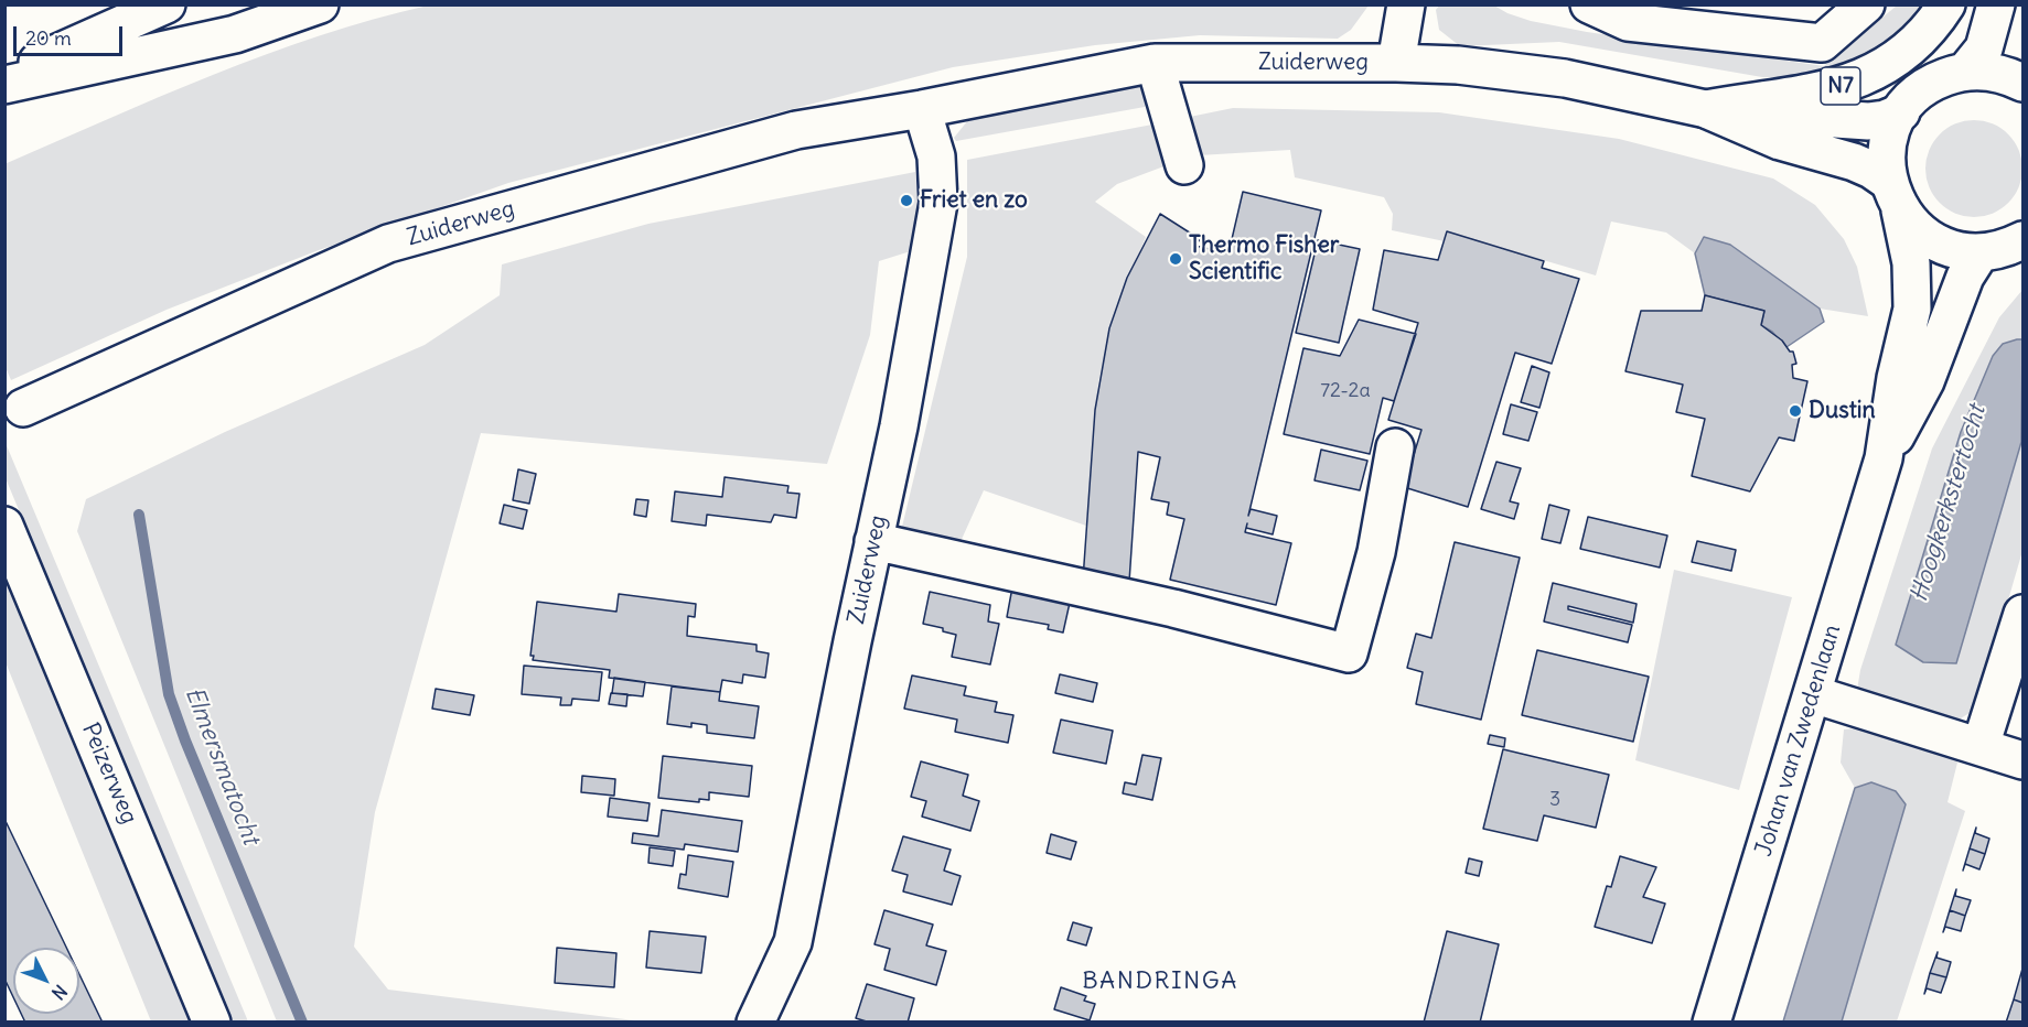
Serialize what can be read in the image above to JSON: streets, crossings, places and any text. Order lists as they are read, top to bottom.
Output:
{
  "streets": {
    "main road": [
      "Zuiderweg",
      "N7",
      "Johan van Zwedenlaan",
      "Peizerweg"
    ]
  },
  "crossings": [
    ["Zuiderweg", "N7"],
    ["Zuiderweg", "Johan van Zwedenlaan"]
  ],
  "districts": ["BANDRINGA"],
  "water": ["Hoogkerkstertocht", "Elmersmatocht"],
  "places": ["Friet en zo", "Thermo Fisher Scientific", "Dustin"],
  "house_numbers": ["72-2a", "3"],
  "scale_bar": "20 m",
  "north": "bottom right"
}
